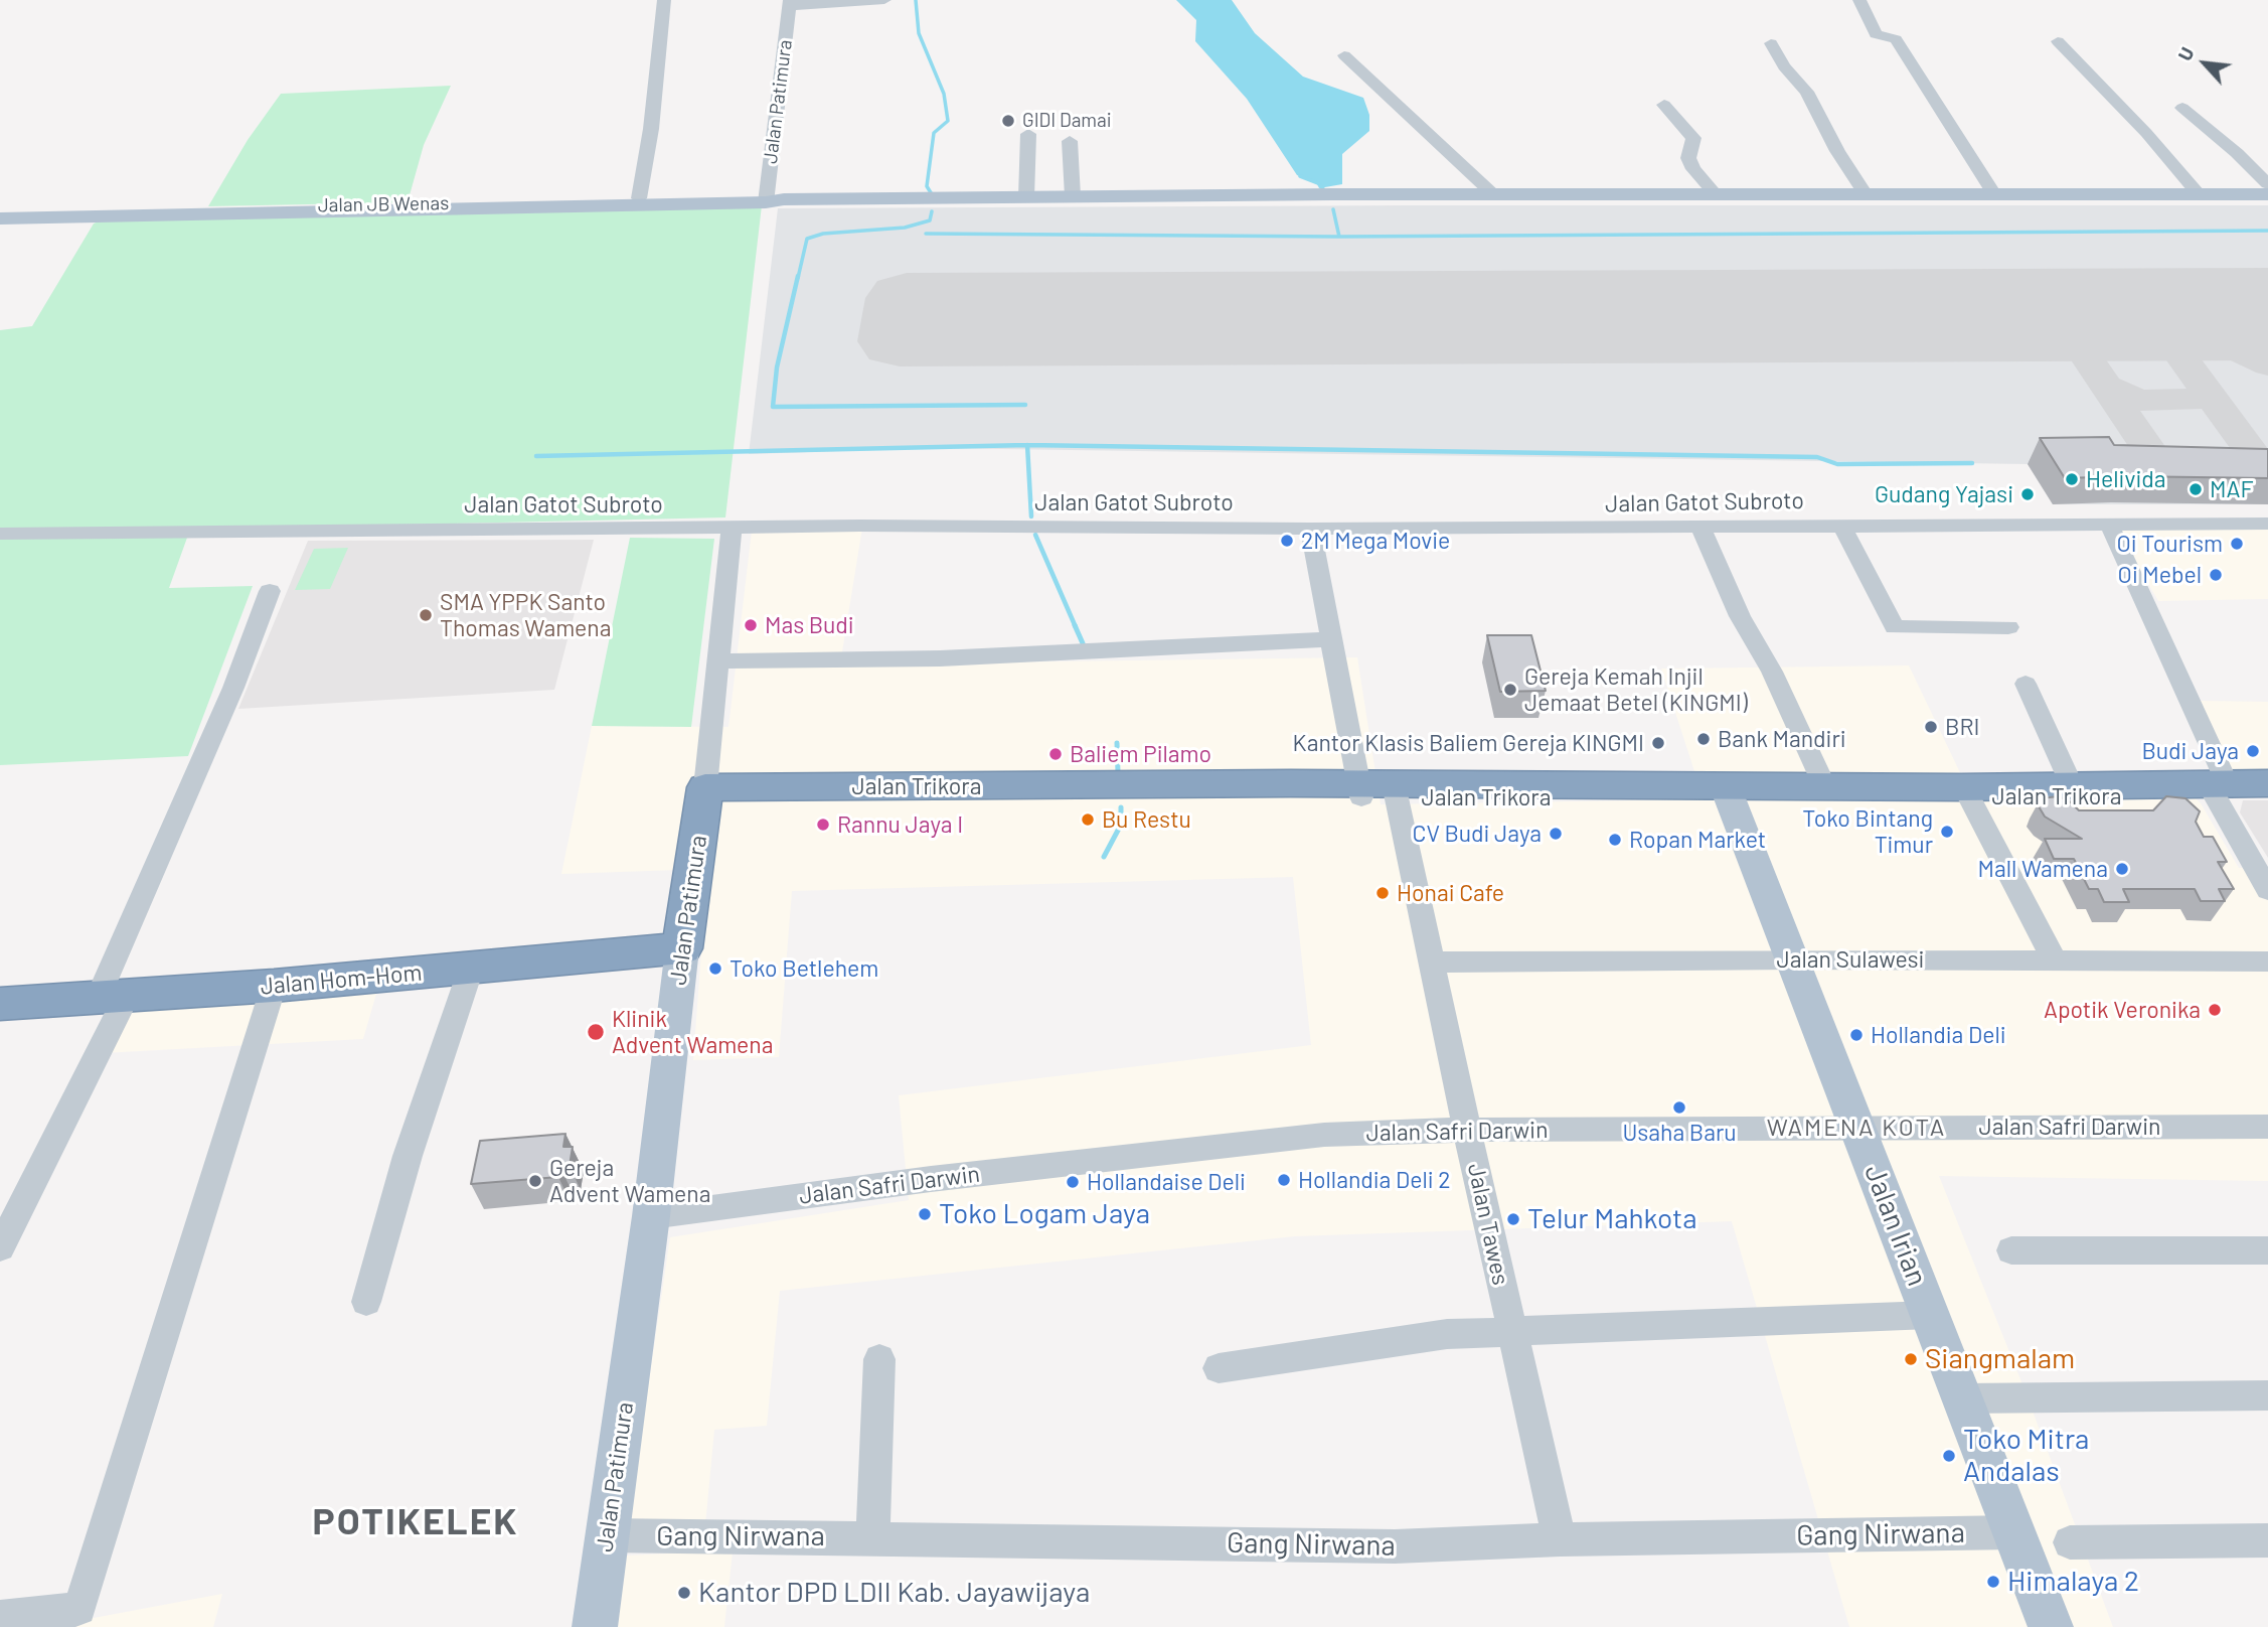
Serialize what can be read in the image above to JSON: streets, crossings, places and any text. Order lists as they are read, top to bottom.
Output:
{
  "streets": {
    "highway": ["Jalan Patimura", "Jalan Trikora", "Jalan Hom-Hom"],
    "main road": ["Jalan JB Wenas", "Jalan Irian"],
    "street": [
      "Jalan Gatot Subroto",
      "Jalan Sulawesi",
      "Jalan Safri Darwin",
      "Jalan Tawes",
      "Gang Nirwana"
    ]
  },
  "crossings": [
    ["Jalan Patimura", "Jalan JB Wenas"],
    ["Jalan Patimura", "Jalan Gatot Subroto"],
    ["Jalan Patimura", "Jalan Trikora"],
    ["Jalan Patimura", "Jalan Hom-Hom"],
    ["Jalan Patimura", "Jalan Safri Darwin"],
    ["Jalan Patimura", "Gang Nirwana"],
    ["Jalan Gatot Subroto", "Jalan Tawes"],
    ["Jalan Trikora", "Jalan Tawes"],
    ["Jalan Trikora", "Jalan Irian"],
    ["Jalan Sulawesi", "Jalan Tawes"],
    ["Jalan Sulawesi", "Jalan Irian"],
    ["Jalan Safri Darwin", "Jalan Tawes"],
    ["Jalan Safri Darwin", "Jalan Irian"],
    ["Jalan Tawes", "Gang Nirwana"],
    ["Jalan Irian", "Gang Nirwana"]
  ],
  "districts": ["WAMENA KOTA", "POTIKELEK"],
  "places": [
    "GIDI Damai",
    "Helivida",
    "MAF",
    "Gudang Yajasi",
    "2M Mega Movie",
    "Oi Tourism",
    "Oi Mebel",
    "SMA YPPK Santo Thomas Wamena",
    "Mas Budi",
    "Gereja Kemah Injil Jemaat Betel (KINGMI)",
    "BRI",
    "Bank Mandiri",
    "Kantor Klasis Baliem Gereja KINGMI",
    "Budi Jaya",
    "Baliem Pilamo",
    "Bu Restu",
    "Rannu Jaya I",
    "Toko Bintang Timur",
    "CV Budi Jaya",
    "Ropan Market",
    "Mall Wamena",
    "Honai Cafe",
    "Toko Betlehem",
    "Apotik Veronika",
    "Klinik Advent Wamena",
    "Hollandia Deli",
    "Usaha Baru",
    "Hollandia Deli 2",
    "Gereja Advent Wamena",
    "Hollandaise Deli",
    "Toko Logam Jaya",
    "Telur Mahkota",
    "Siangmalam",
    "Toko Mitra Andalas",
    "Himalaya 2",
    "Kantor DPD LDII Kab. Jayawijaya"
  ],
  "north": "top left"
}
